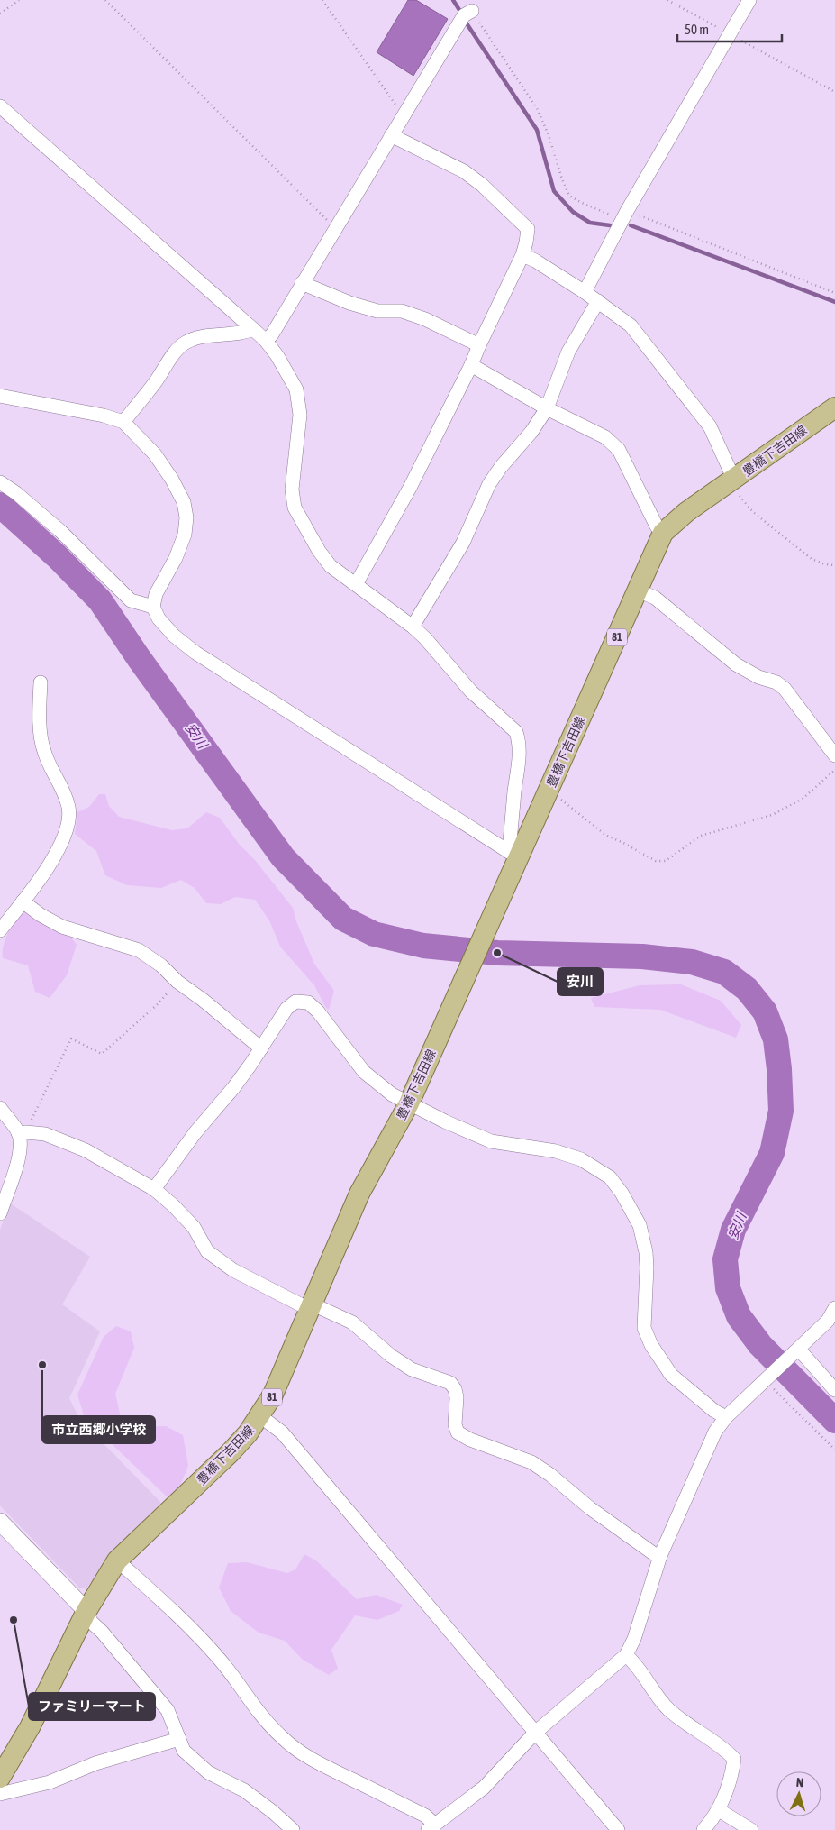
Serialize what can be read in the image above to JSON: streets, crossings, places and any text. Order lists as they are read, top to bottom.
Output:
{
  "streets": {
    "main road": ["豊橋下吉田線", "81"]
  },
  "water": ["安川"],
  "places": ["安川", "市立西郷小学校", "ファミリーマート"],
  "scale_bar": "50 m",
  "north": "top"
}
